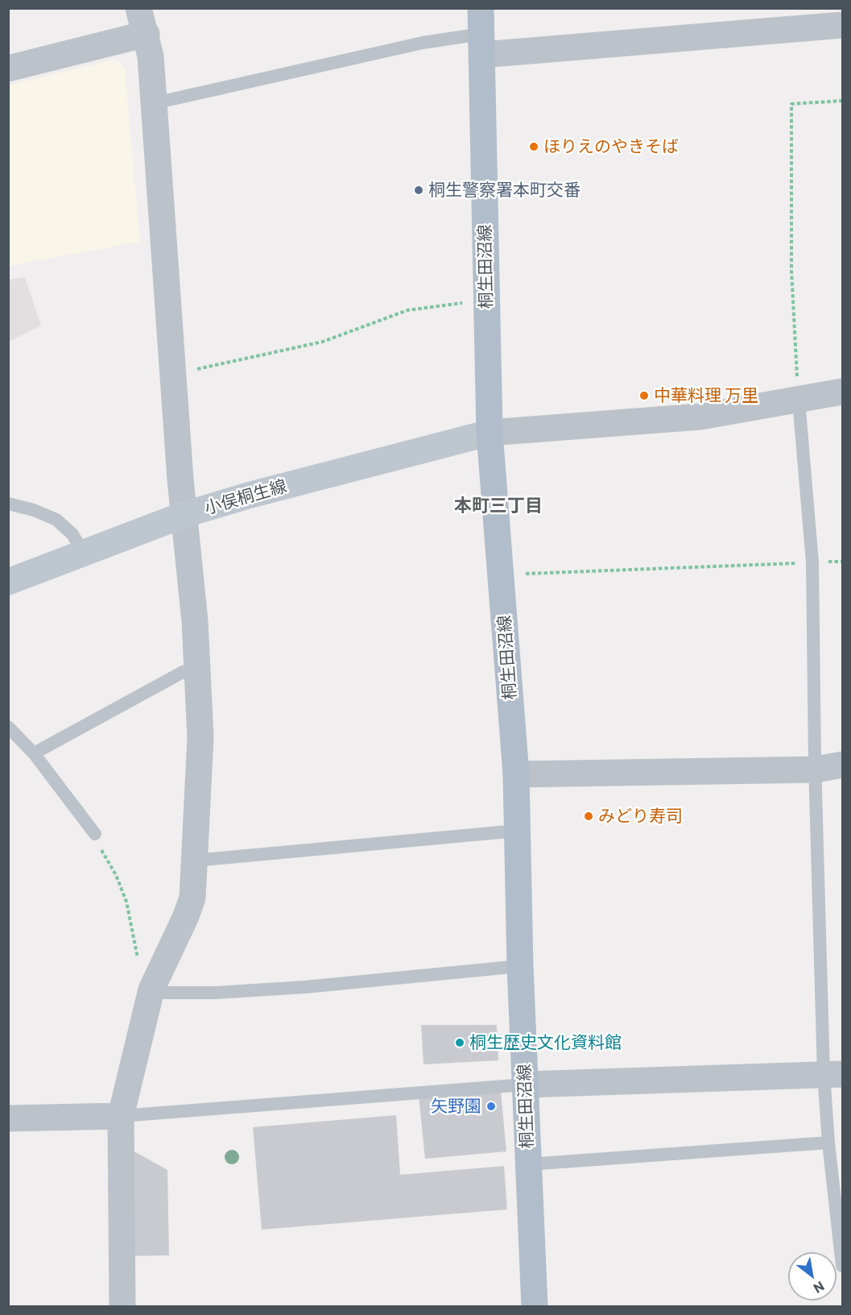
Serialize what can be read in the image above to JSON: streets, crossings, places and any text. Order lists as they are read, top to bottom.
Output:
{
  "streets": {
    "main road": ["桐生田沼線", "小俣桐生線"]
  },
  "crossings": [
    ["桐生田沼線", "小俣桐生線"]
  ],
  "districts": ["本町三丁目"],
  "places": [
    "ほりえのやきそば",
    "桐生警察署本町交番",
    "中華料理 万里",
    "みどり寿司",
    "桐生歴史文化資料館",
    "矢野園"
  ],
  "north": "bottom right"
}
